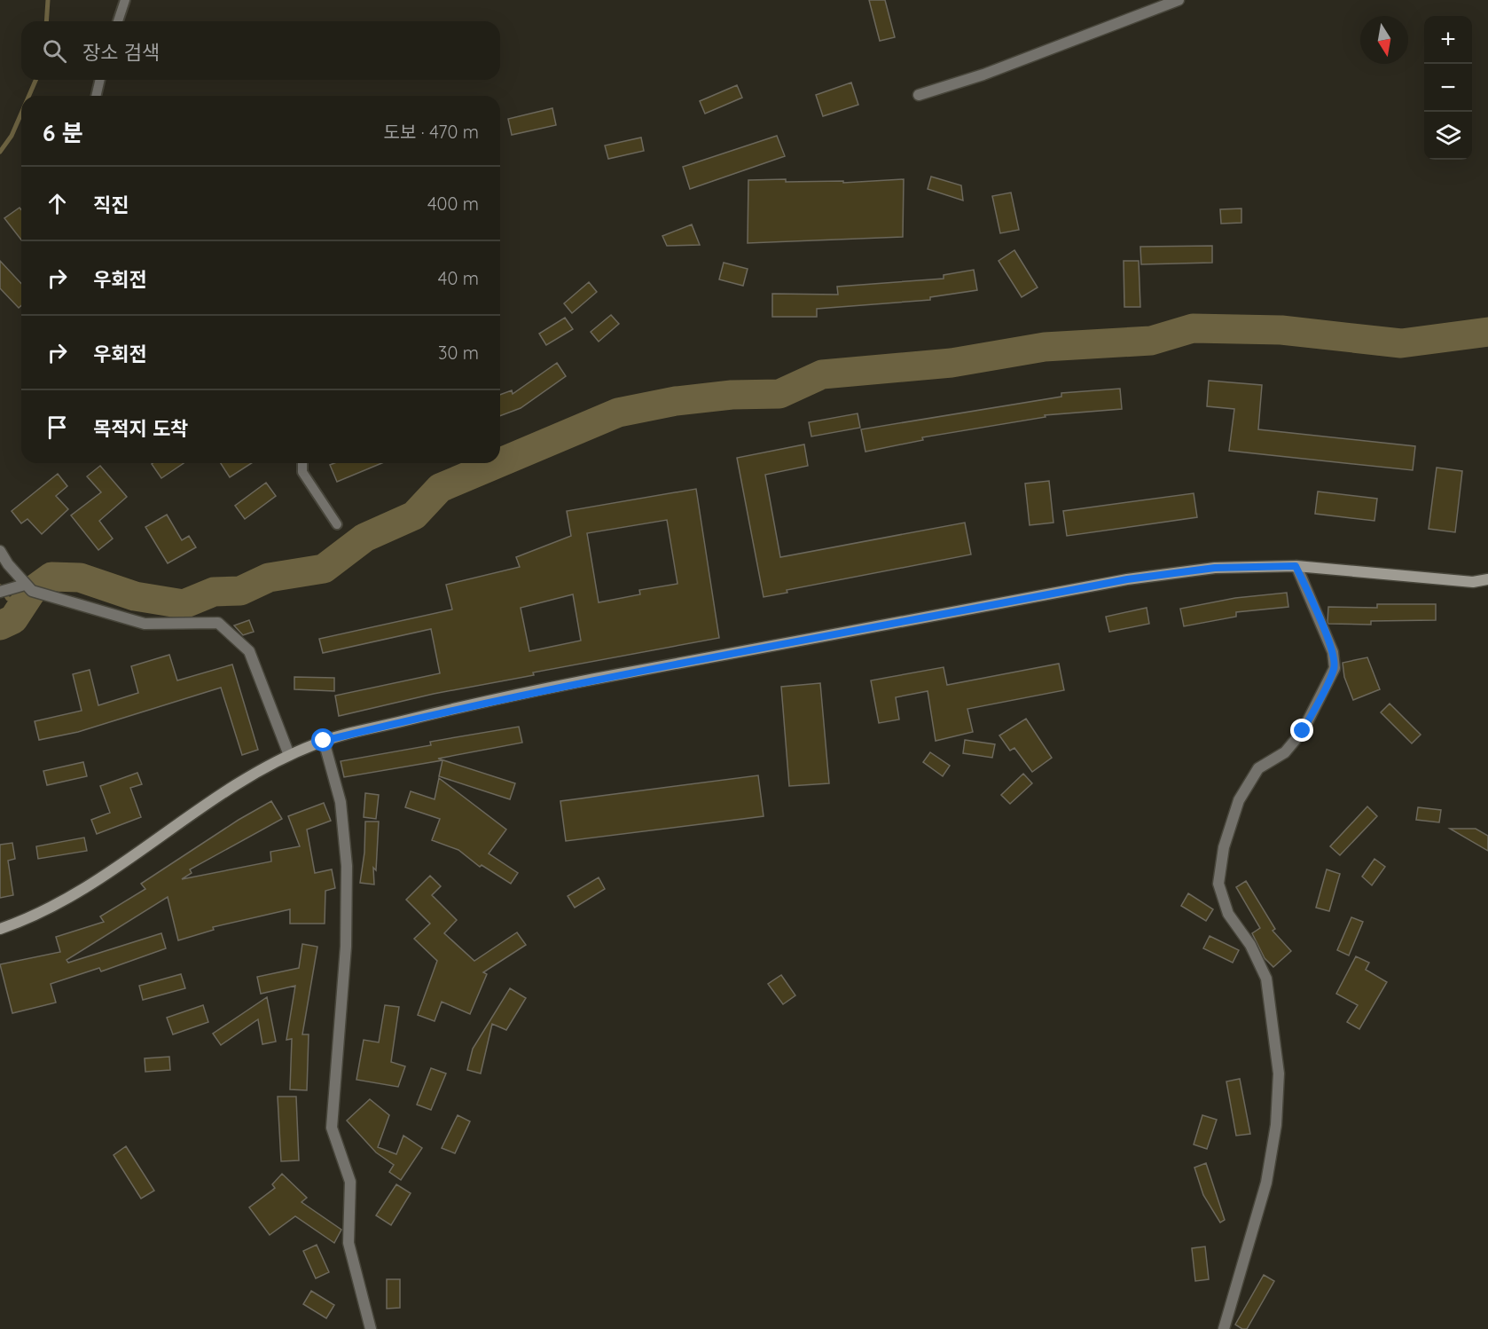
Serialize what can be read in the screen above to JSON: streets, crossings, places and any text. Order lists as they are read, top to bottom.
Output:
{
  "north": "bottom",
  "page": {
    "map_buttons": ["+", "−"],
    "search": "장소 검색",
    "heading": ["6 분", "도보 · 470 m"],
    "list": [
      ["직진", "400 m"],
      ["우회전", "40 m"],
      ["우회전", "30 m"],
      "목적지 도착"
    ]
  }
}
